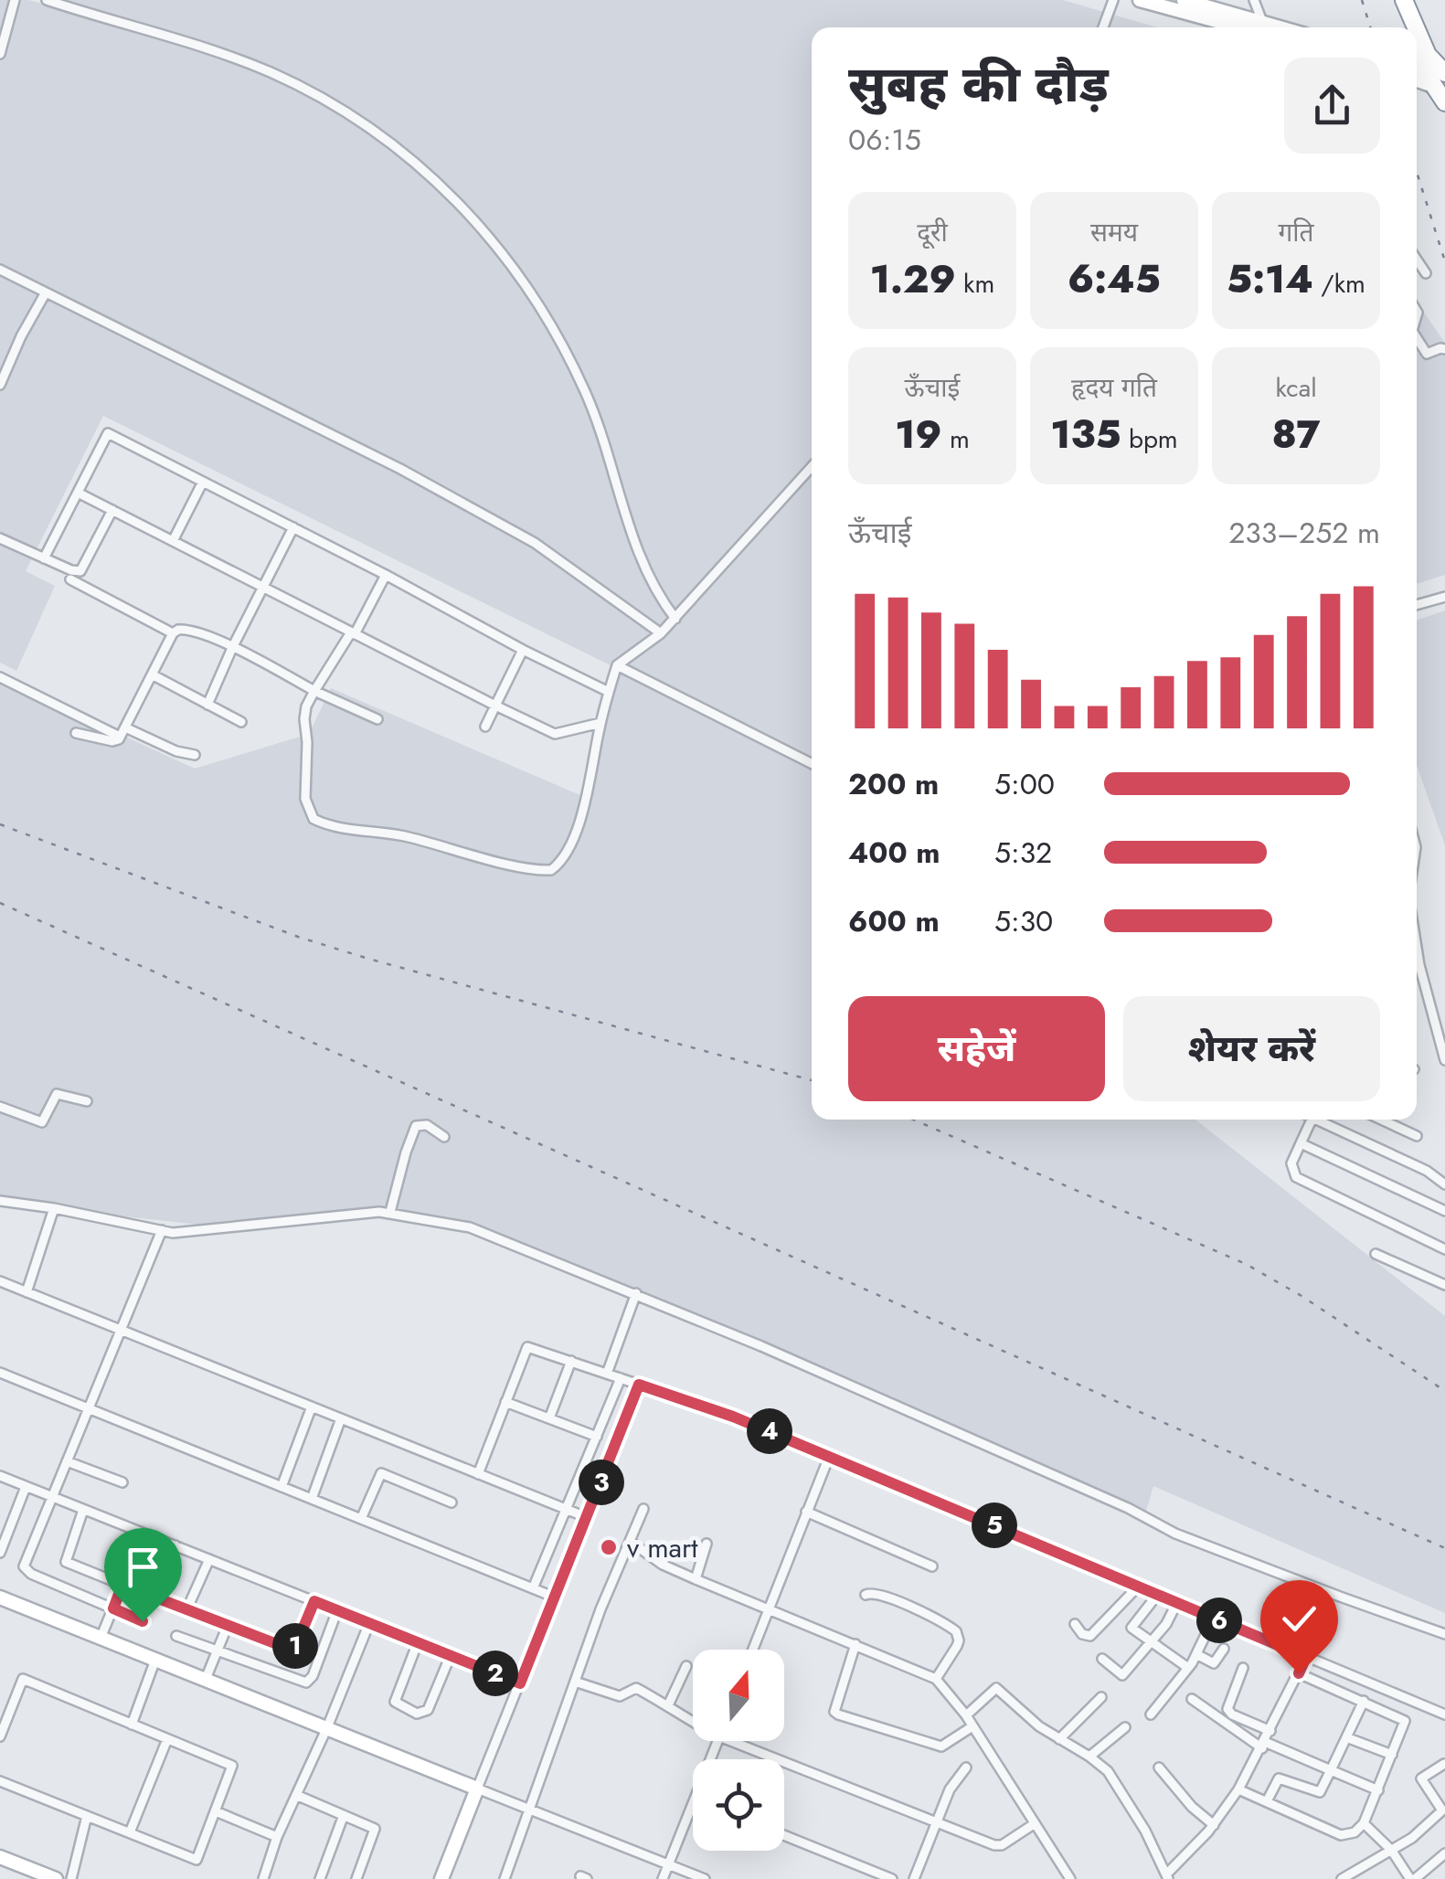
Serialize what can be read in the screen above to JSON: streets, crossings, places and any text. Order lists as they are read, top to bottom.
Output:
{
  "places": ["v mart"],
  "north": "top",
  "page": {
    "heading": ["सुबह की दौड़", "06:15"],
    "stats": [
      ["दूरी", "1.29 km"],
      ["समय", "6:45"],
      ["गति", "5:14 /km"],
      ["ऊँचाई", "19 m"],
      ["हृदय गति", "135 bpm"],
      ["kcal", "87"]
    ],
    "chart": ["ऊँचाई", "233–252 m"],
    "list": [
      {
        "name": "200 m",
        "note": "5:00"
      },
      {
        "name": "400 m",
        "note": "5:32"
      },
      {
        "name": "600 m",
        "note": "5:30"
      }
    ],
    "buttons": ["सहेजें", "शेयर करें"],
    "pins": [
      "4",
      "3",
      "5",
      "6",
      "1",
      "2"
    ]
  }
}
